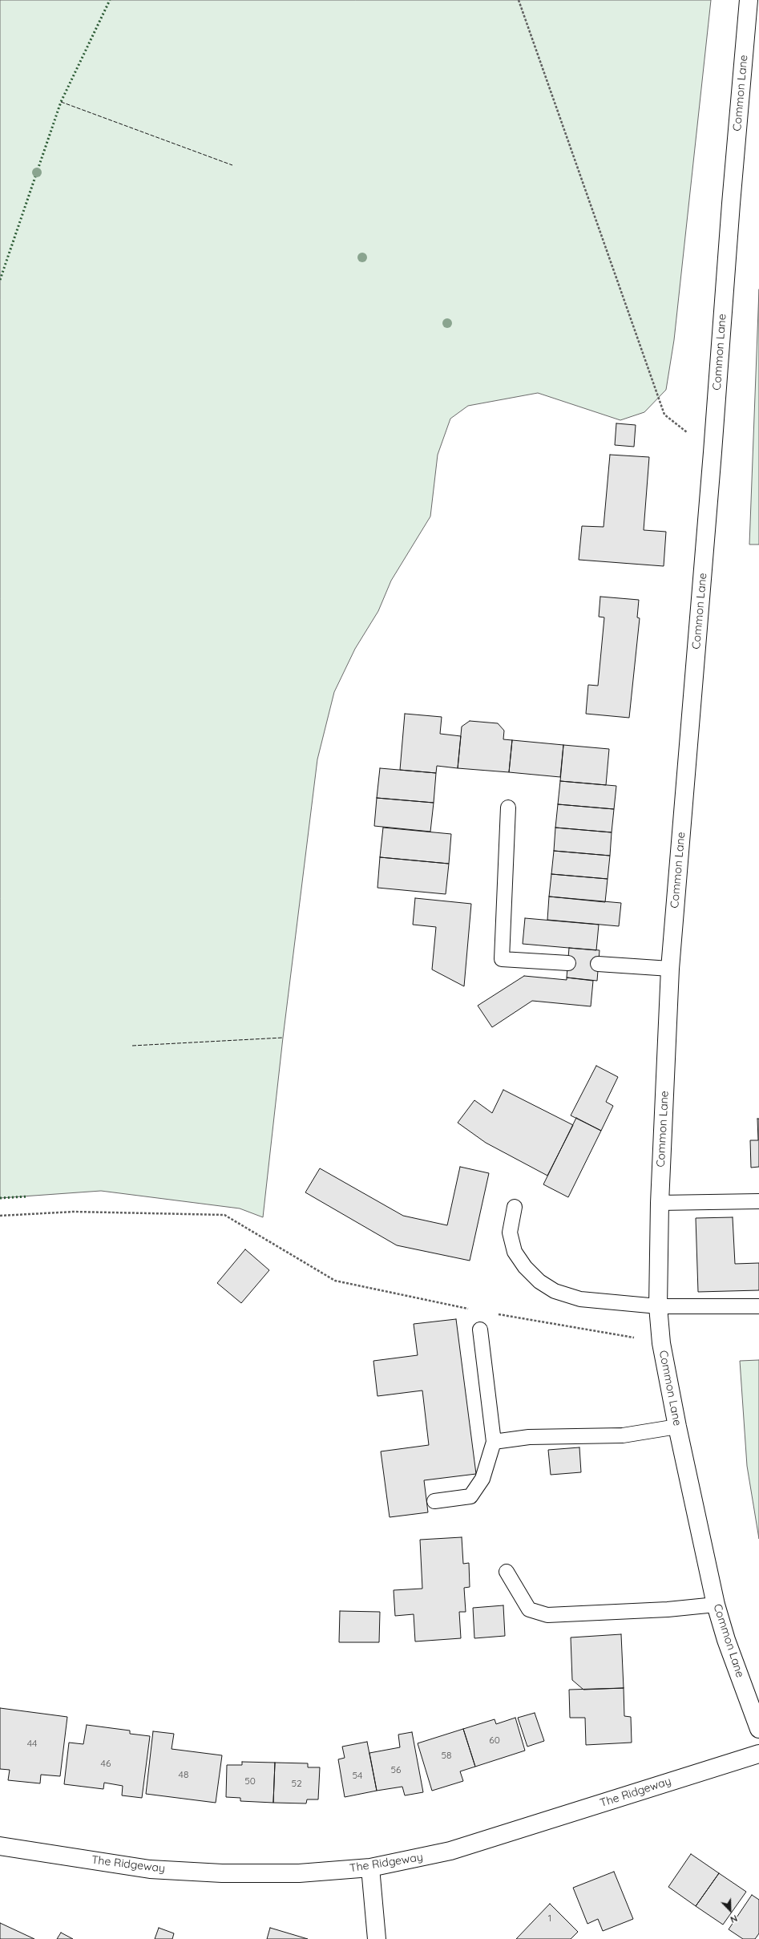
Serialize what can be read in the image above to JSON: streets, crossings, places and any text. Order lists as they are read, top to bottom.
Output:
{
  "streets": {
    "street": ["Common Lane", "The Ridgeway"]
  },
  "house_numbers": [
    "60",
    "44",
    "58",
    "46",
    "56",
    "48",
    "54",
    "50",
    "52",
    "1"
  ],
  "north": "bottom right"
}
